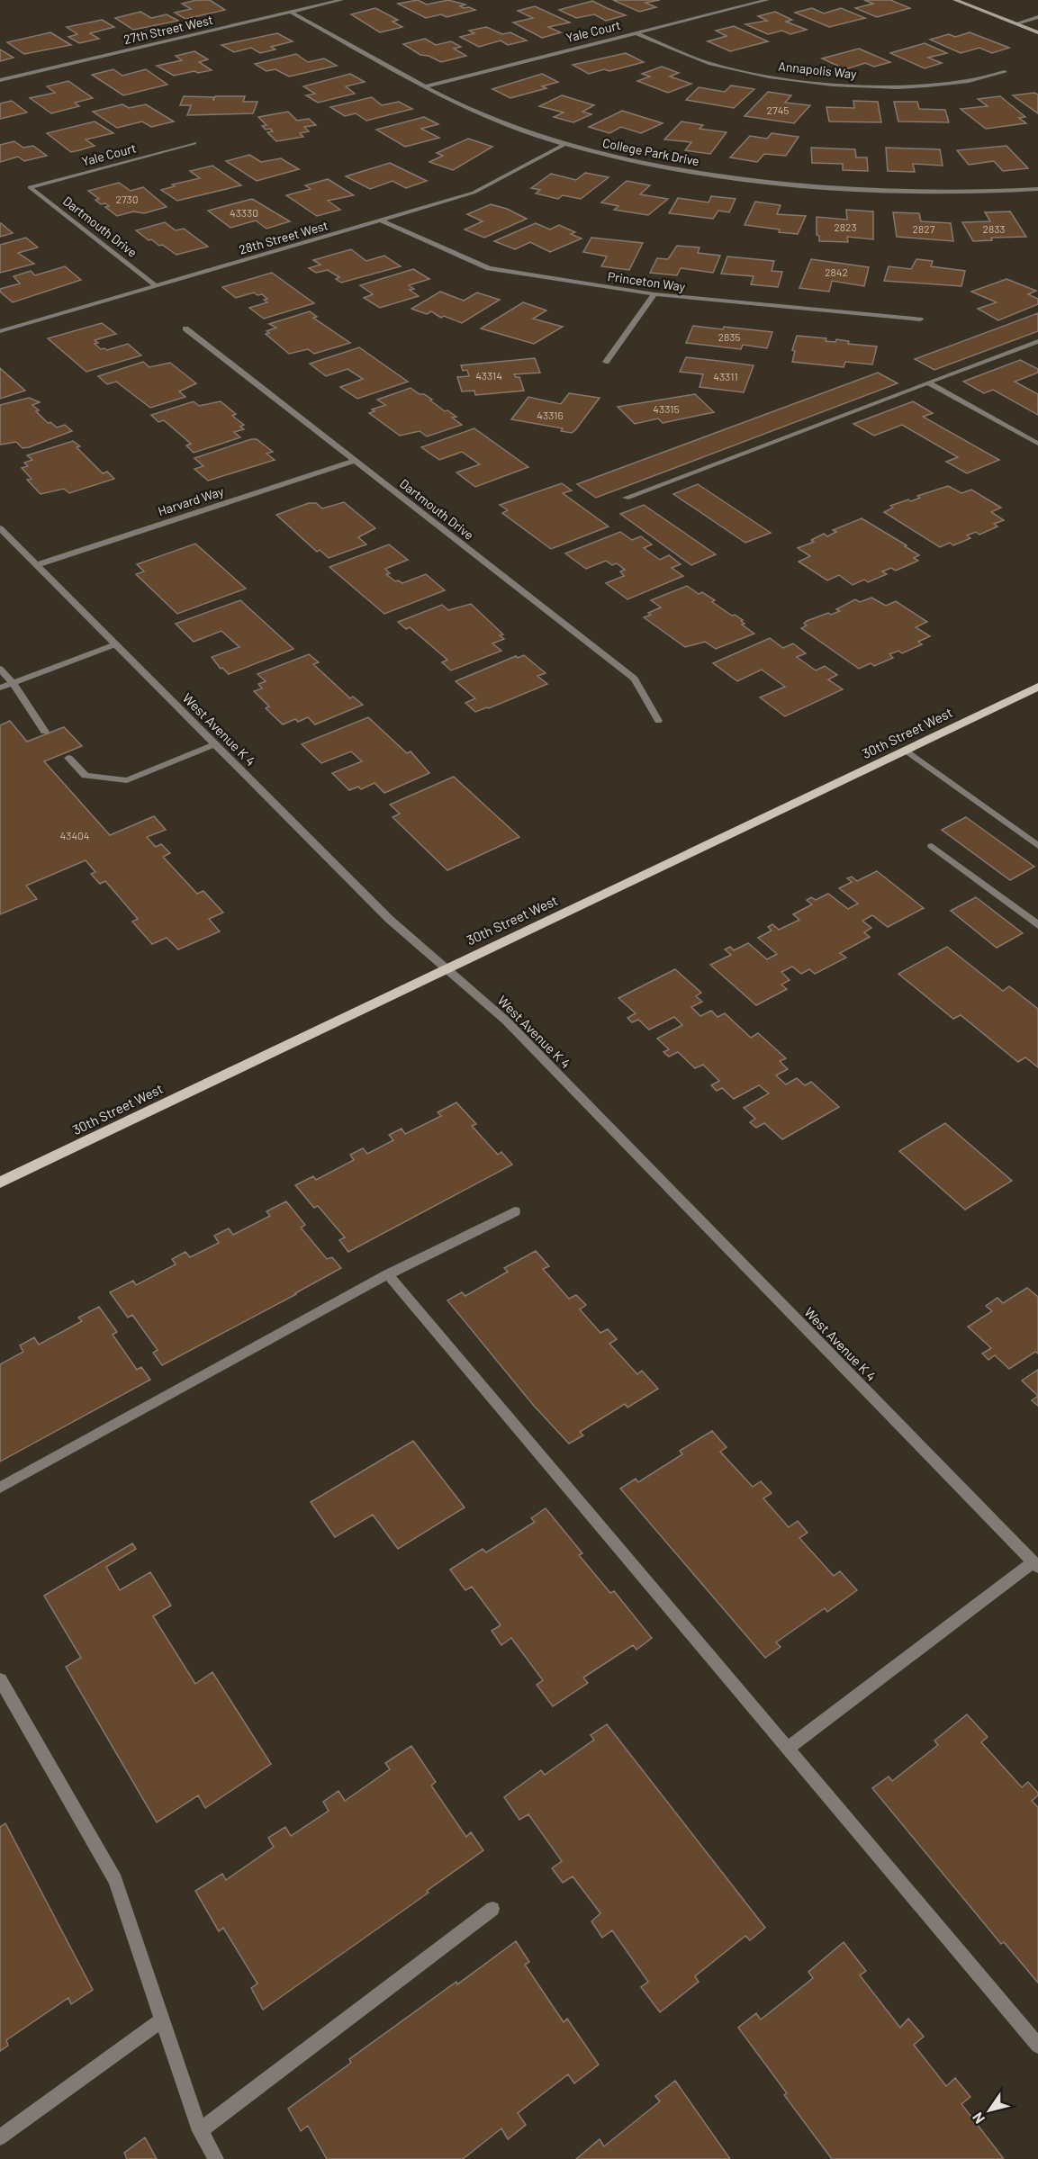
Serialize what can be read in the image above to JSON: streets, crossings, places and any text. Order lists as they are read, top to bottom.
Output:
{
  "streets": {
    "main road": ["30th Street West"],
    "street": [
      "27th Street West",
      "Yale Court",
      "Annapolis Way",
      "College Park Drive",
      "Dartmouth Drive",
      "28th Street West",
      "Princeton Way",
      "Harvard Way",
      "West Avenue K 4"
    ]
  },
  "crossings": [
    ["27th Street West", "College Park Drive"],
    ["Yale Court", "Annapolis Way"],
    ["Yale Court", "College Park Drive"],
    ["Yale Court", "Dartmouth Drive"],
    ["College Park Drive", "28th Street West"],
    ["Dartmouth Drive", "28th Street West"],
    ["Dartmouth Drive", "Harvard Way"],
    ["28th Street West", "Princeton Way"],
    ["Harvard Way", "West Avenue K 4"],
    ["West Avenue K 4", "30th Street West"]
  ],
  "house_numbers": [
    "2745",
    "2730",
    "43330",
    "2823",
    "2827",
    "2833",
    "2842",
    "2835",
    "43314",
    "43311",
    "43315",
    "43316",
    "43404"
  ],
  "north": "bottom left"
}
